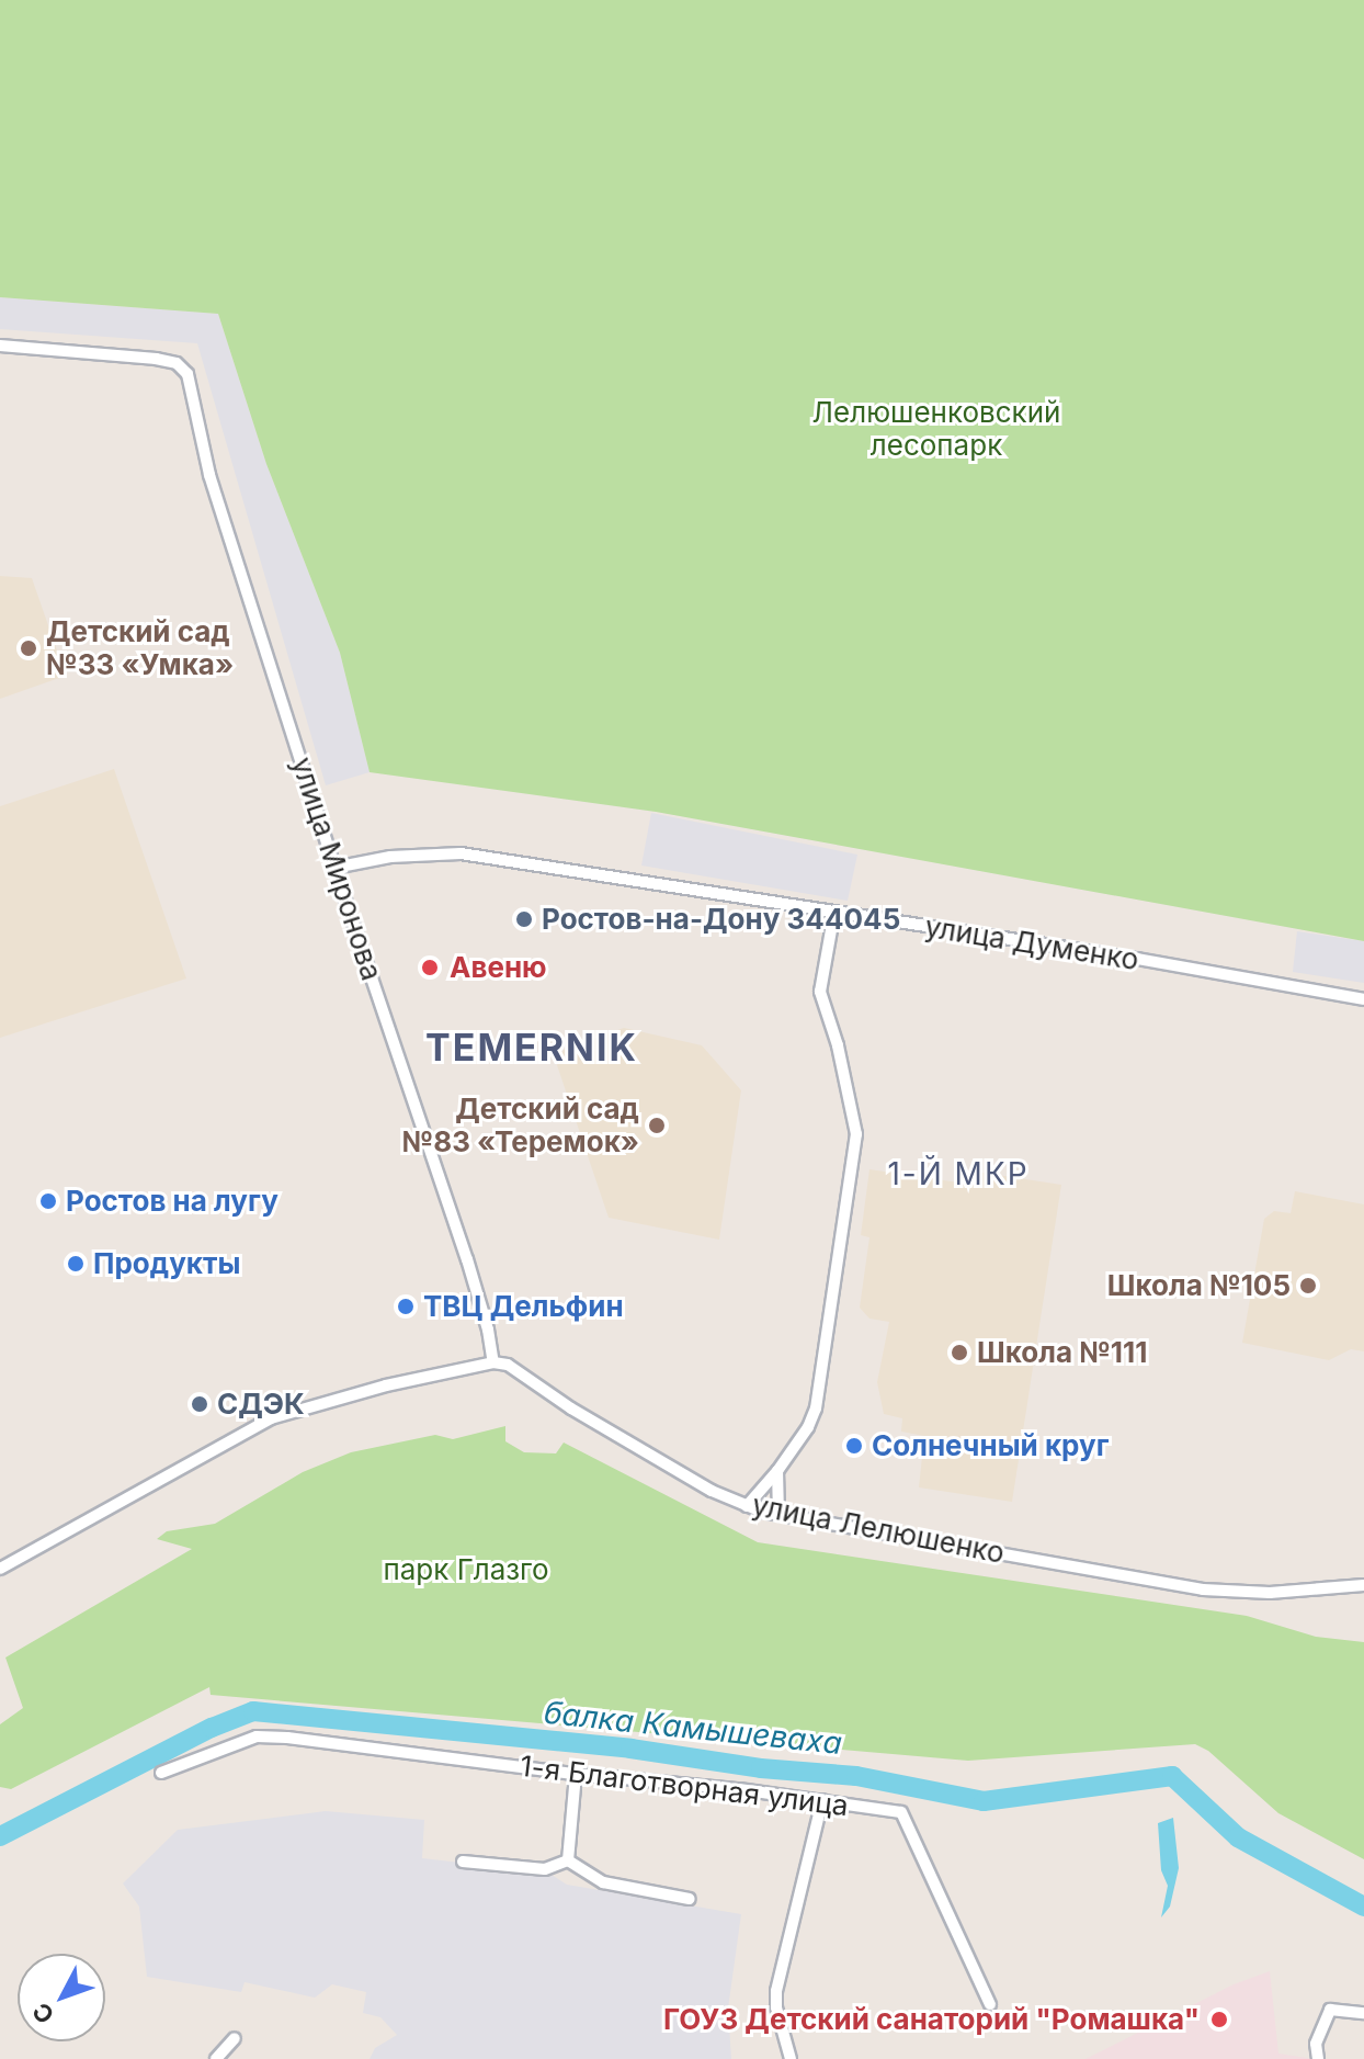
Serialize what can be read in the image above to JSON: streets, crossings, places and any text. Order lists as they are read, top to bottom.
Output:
{
  "streets": {
    "street": [
      "улица Миронова",
      "улица Думенко",
      "улица Лелюшенко",
      "1-я Благотворная улица"
    ]
  },
  "crossings": [
    ["улица Миронова", "улица Думенко"],
    ["улица Миронова", "улица Лелюшенко"]
  ],
  "districts": ["TEMERNIK", "1-Й МКР"],
  "water": ["балка Камышеваха"],
  "parks": ["Лелюшенковский лесопарк", "парк Глазго"],
  "places": [
    "Детский сад №33 «Умка»",
    "Ростов-на-Дону 344045",
    "Авеню",
    "Детский сад №83 «Теремок»",
    "Ростов на лугу",
    "Продукты",
    "Школа №105",
    "ТВЦ Дельфин",
    "Школа №111",
    "СДЭК",
    "Солнечный круг",
    "ГОУЗ Детский санаторий \"Ромашка\""
  ],
  "north": "bottom left"
}
